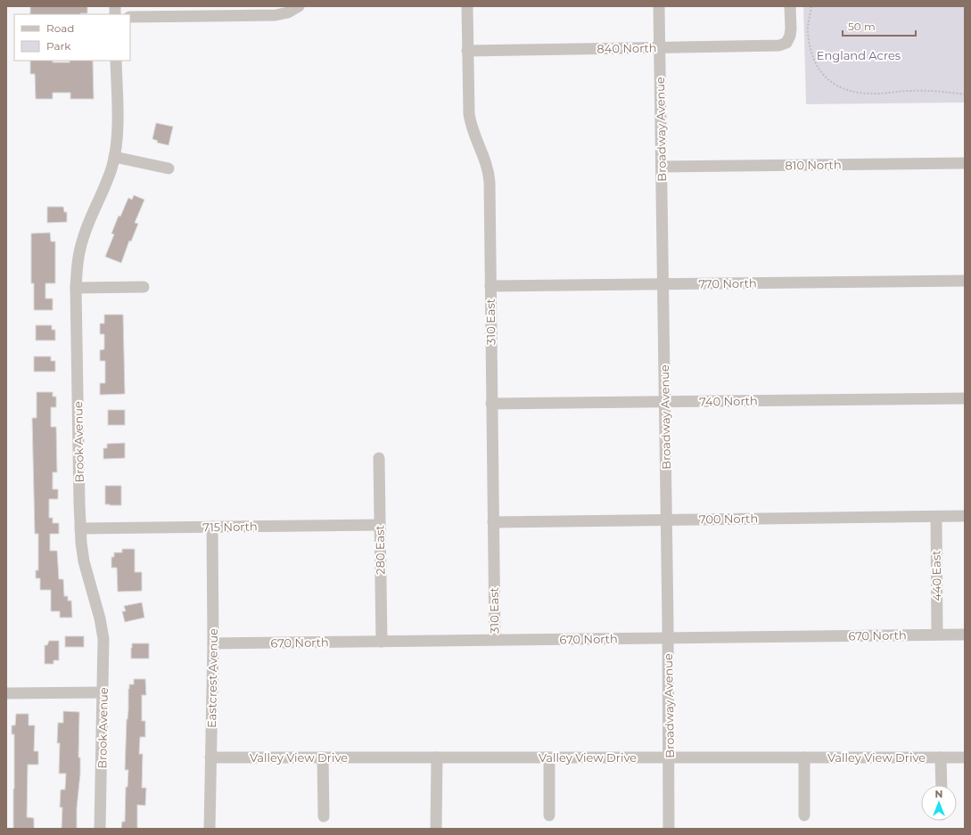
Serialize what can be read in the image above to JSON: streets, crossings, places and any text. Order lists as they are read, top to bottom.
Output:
{
  "streets": {
    "street": [
      "840 North",
      "Broadway Avenue",
      "810 North",
      "770 North",
      "310 East",
      "740 North",
      "Brook Avenue",
      "700 North",
      "715 North",
      "280 East",
      "440 East",
      "670 North",
      "Eastcrest Avenue",
      "Valley View Drive"
    ]
  },
  "crossings": [
    ["840 North", "Broadway Avenue"],
    ["840 North", "310 East"],
    ["Broadway Avenue", "810 North"],
    ["Broadway Avenue", "770 North"],
    ["Broadway Avenue", "740 North"],
    ["Broadway Avenue", "700 North"],
    ["Broadway Avenue", "670 North"],
    ["Broadway Avenue", "Valley View Drive"],
    ["770 North", "310 East"],
    ["310 East", "740 North"],
    ["310 East", "700 North"],
    ["310 East", "670 North"],
    ["Brook Avenue", "715 North"],
    ["700 North", "440 East"],
    ["715 North", "280 East"],
    ["715 North", "Eastcrest Avenue"],
    ["280 East", "670 North"],
    ["440 East", "670 North"],
    ["670 North", "Eastcrest Avenue"],
    ["Eastcrest Avenue", "Valley View Drive"]
  ],
  "parks": ["England Acres"],
  "legend": ["Road", "Park"],
  "scale_bar": "50 m",
  "north": "top"
}
